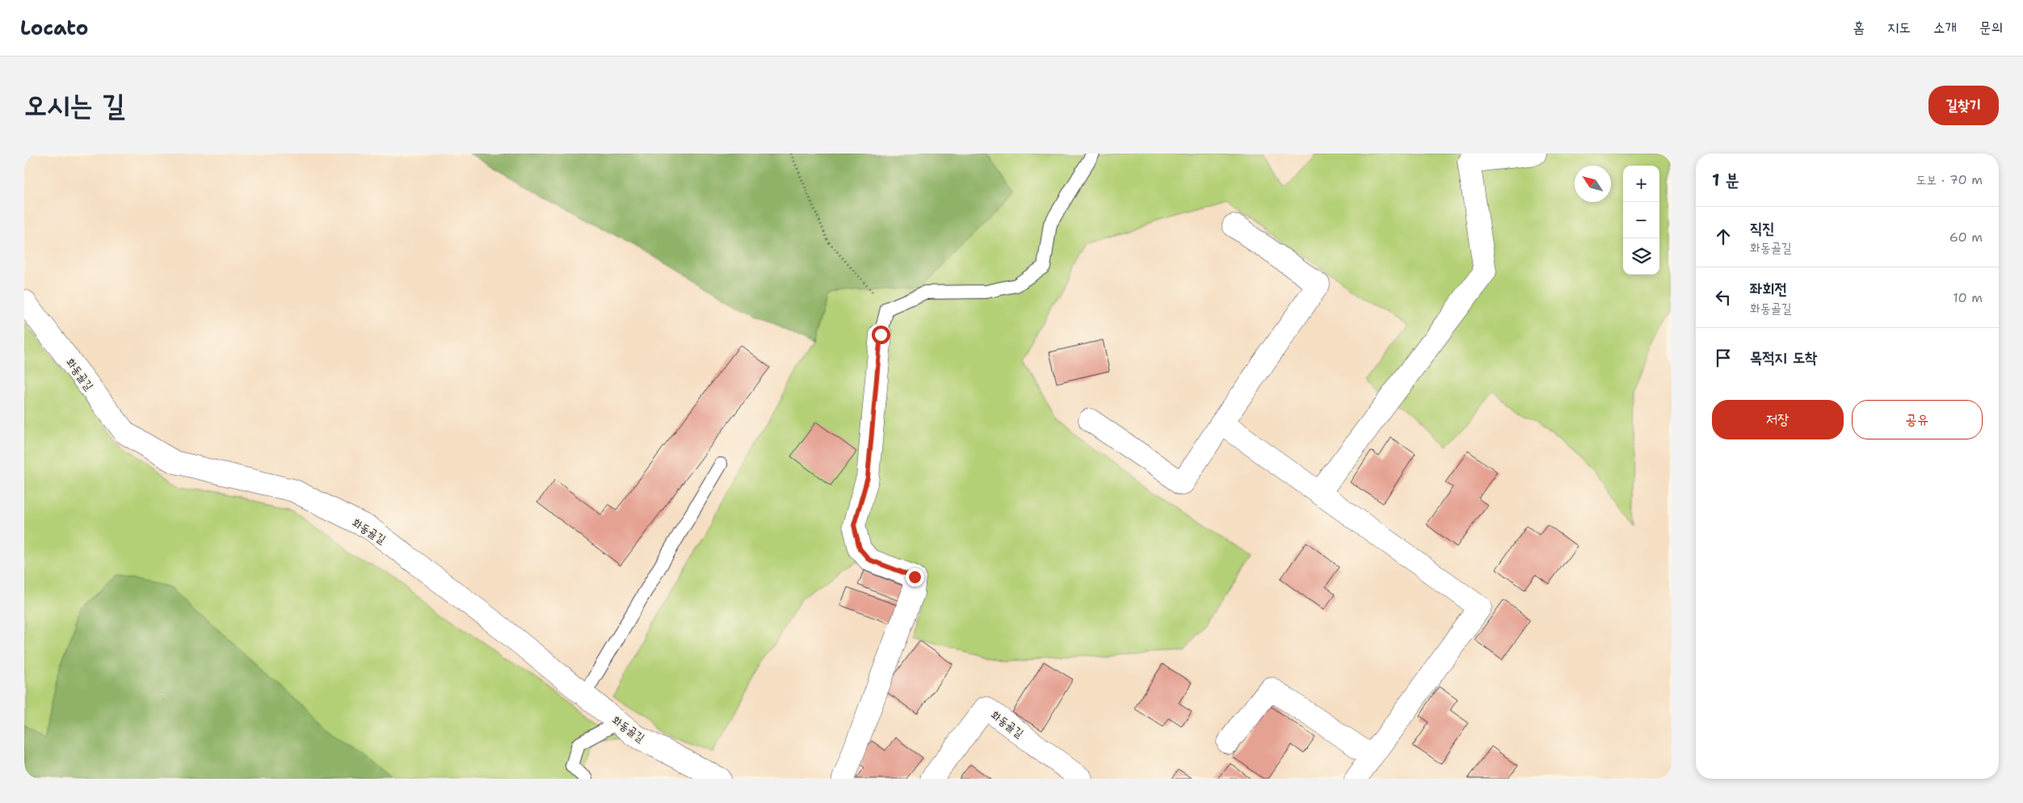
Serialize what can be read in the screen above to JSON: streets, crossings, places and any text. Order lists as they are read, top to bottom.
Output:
{
  "streets": {
    "street": ["화동골길"]
  },
  "north": "top left",
  "page": {
    "header": "Locato",
    "nav": [
      "홈",
      "지도",
      "소개",
      "문의"
    ],
    "title": "오시는 길",
    "buttons": [
      "길찾기",
      ["저장", "공유"]
    ],
    "heading": ["1 분", "도보 · 70 m"],
    "map_buttons": ["+", "−"],
    "list": [
      ["직진", "화동골길", "60 m"],
      ["좌회전", "화동골길", "10 m"],
      "목적지 도착"
    ]
  }
}
